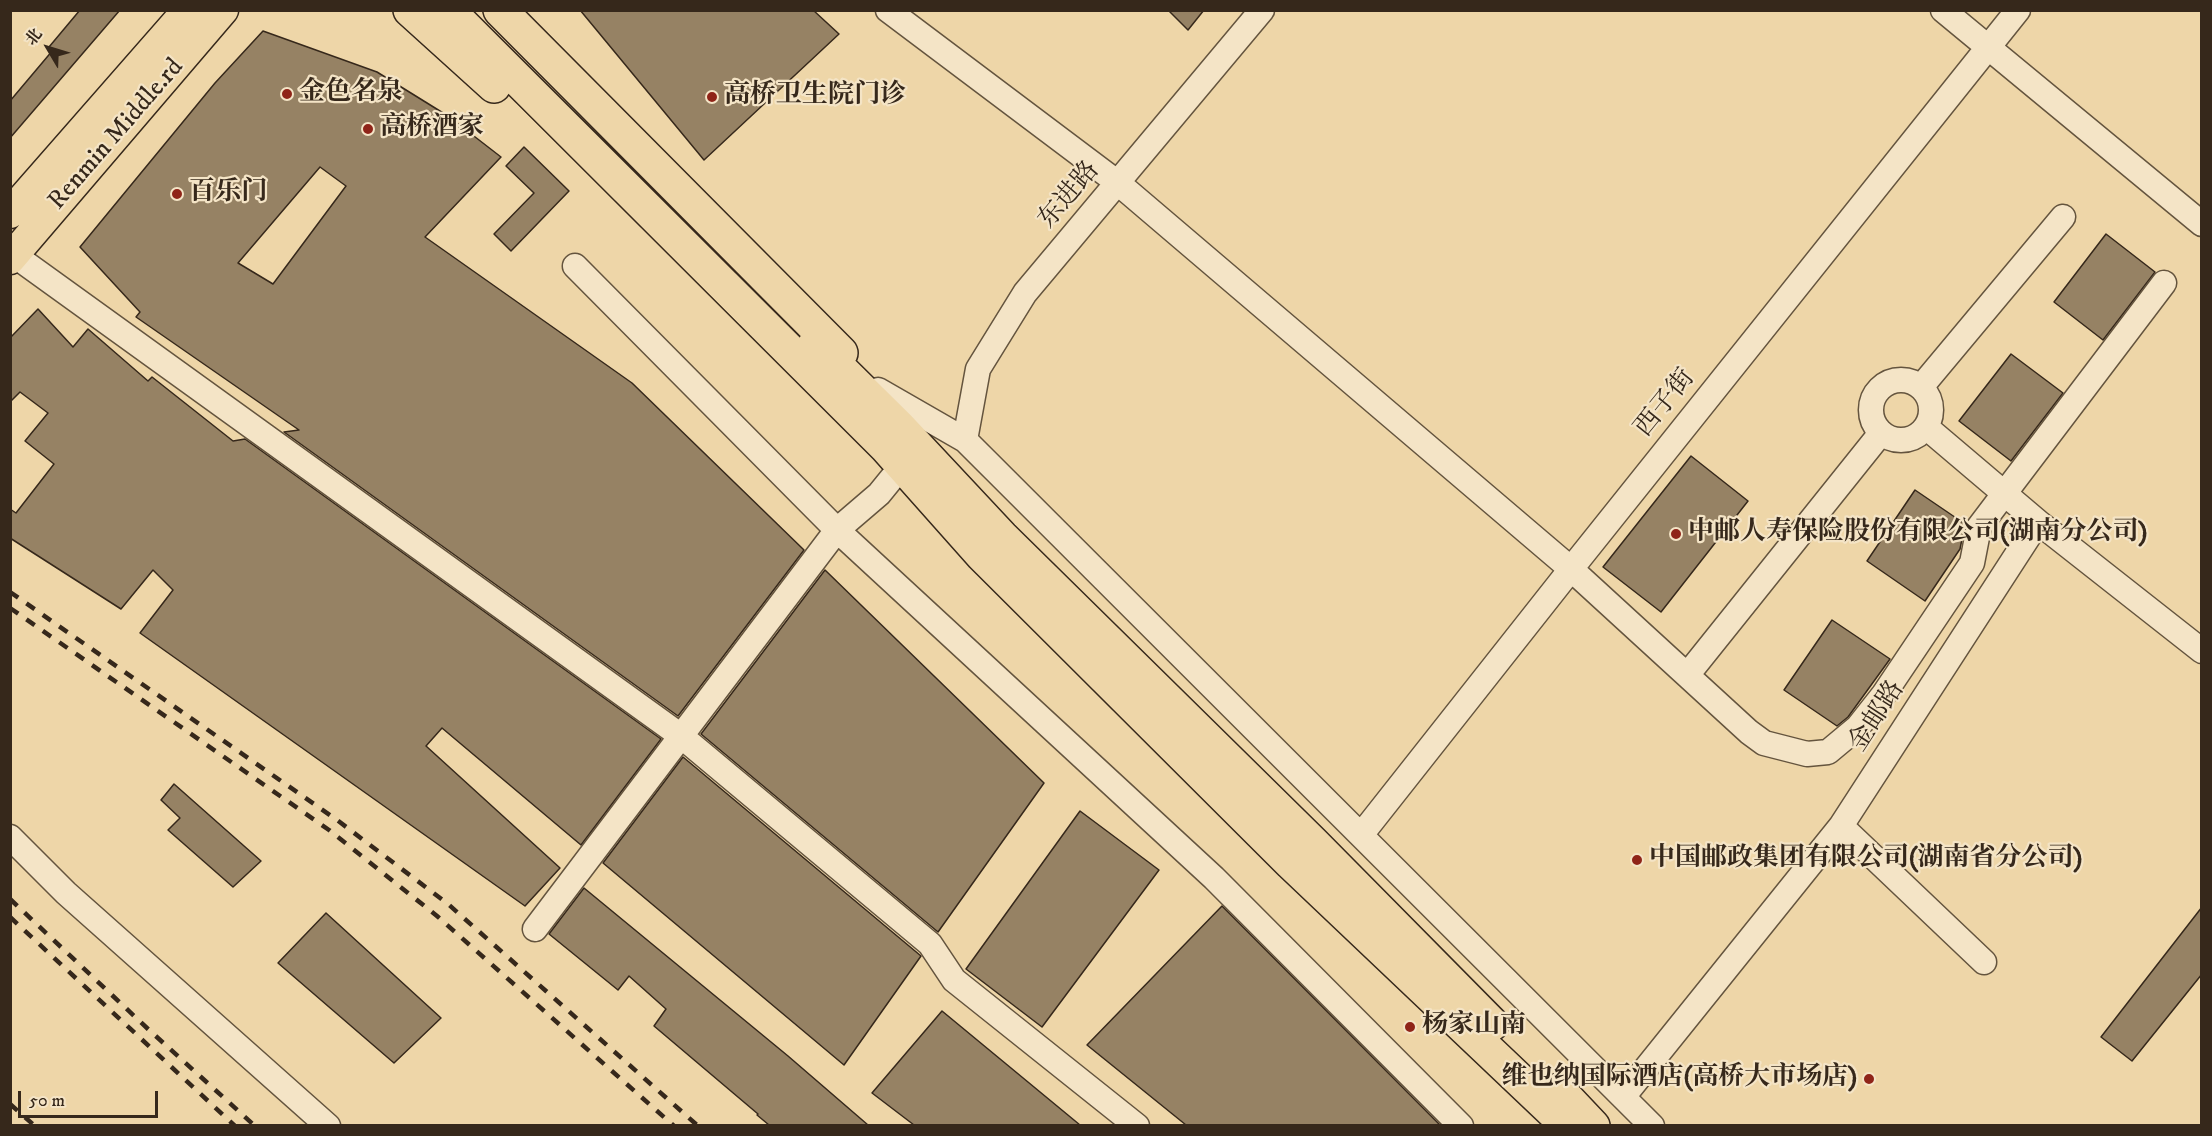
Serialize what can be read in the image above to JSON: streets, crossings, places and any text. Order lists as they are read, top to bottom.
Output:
{
  "streets": {
    "main road": ["Renmin Middle.rd"],
    "street": ["东进路", "西子街", "金邮路"]
  },
  "places": [
    "金色名泉",
    "高桥卫生院门诊",
    "高桥酒家",
    "百乐门",
    "中邮人寿保险股份有限公司(湖南分公司)",
    "中国邮政集团有限公司(湖南省分公司)",
    "杨家山南",
    "维也纳国际酒店(高桥大市场店)"
  ],
  "scale_bar": "50 m",
  "north": "top left"
}
